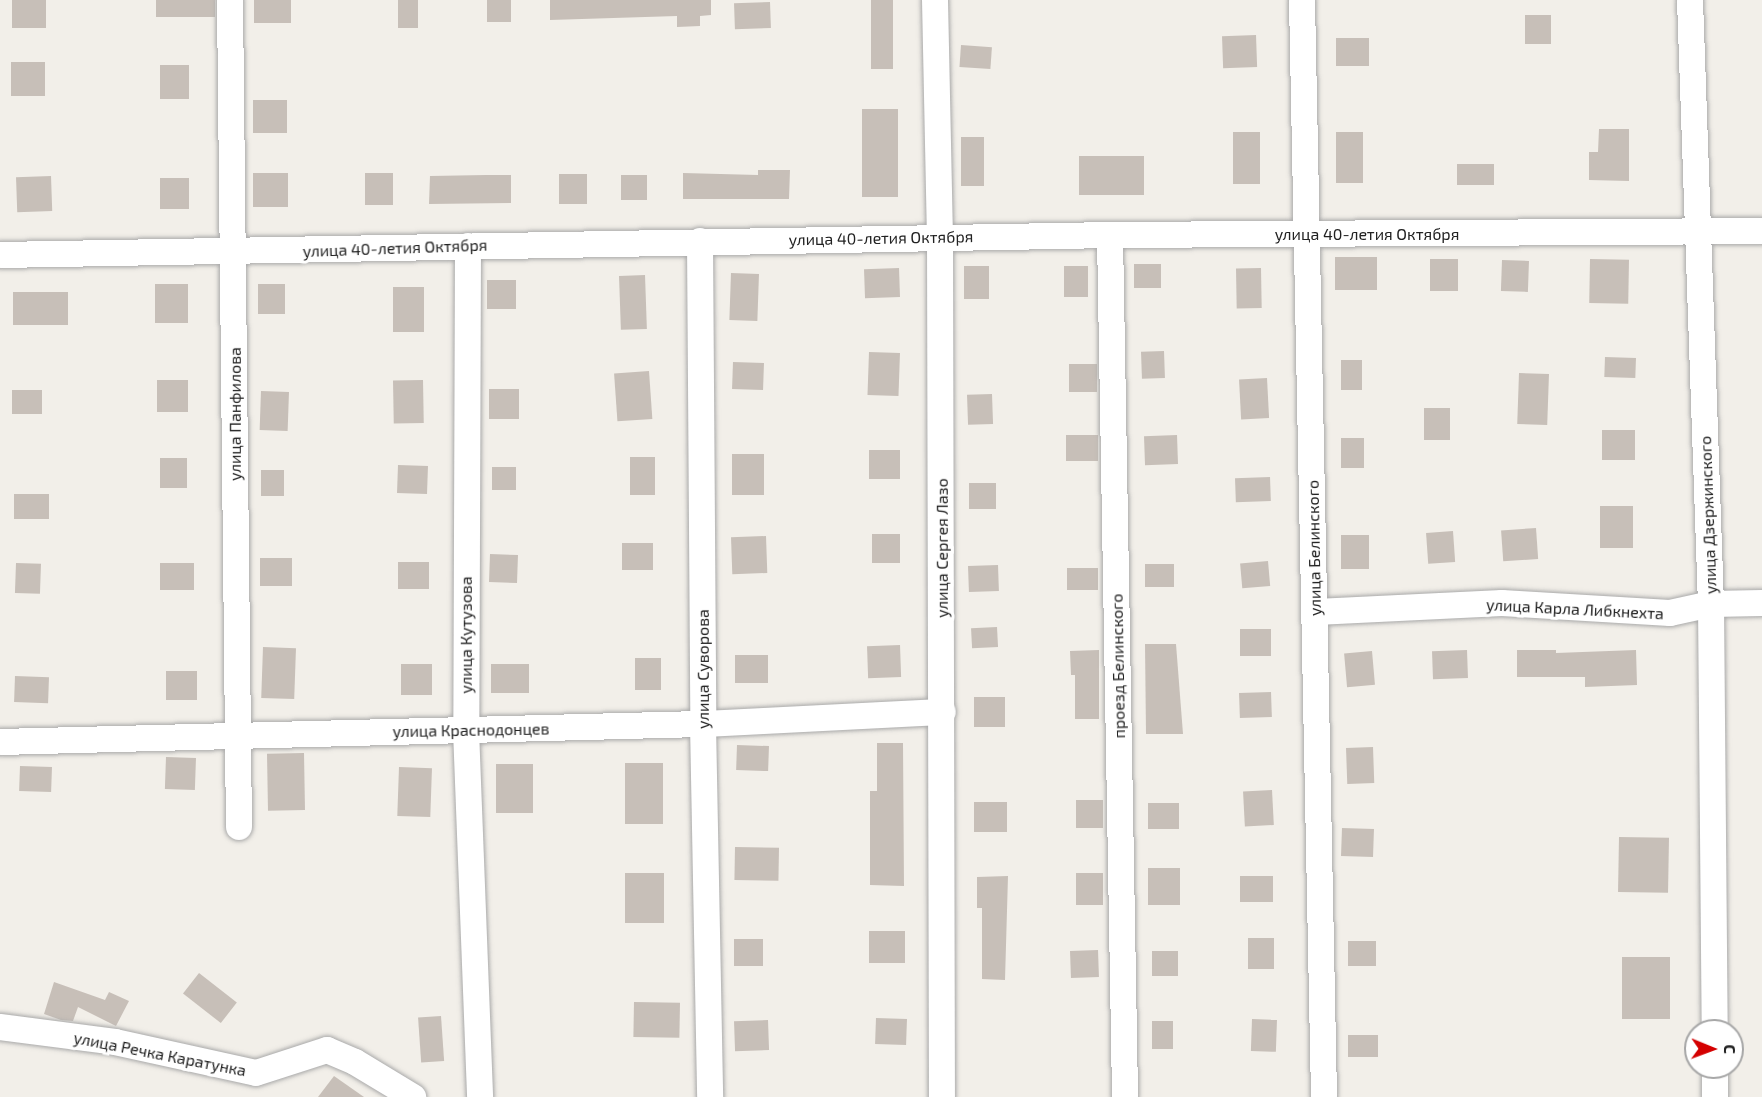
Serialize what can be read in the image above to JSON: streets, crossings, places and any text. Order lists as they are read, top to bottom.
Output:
{
  "streets": {
    "street": [
      "улица 40-летия Октября",
      "улица Панфилова",
      "улица Дзержинского",
      "улица Сергея Лазо",
      "улица Белинского",
      "улица Карла Либкнехта",
      "улица Кутузова",
      "проезд Белинского",
      "улица Суворова",
      "улица Краснодонцев",
      "улица Речка Каратунка"
    ]
  },
  "crossings": [
    ["улица 40-летия Октября", "улица Панфилова"],
    ["улица 40-летия Октября", "улица Дзержинского"],
    ["улица 40-летия Октября", "улица Сергея Лазо"],
    ["улица 40-летия Октября", "улица Белинского"],
    ["улица 40-летия Октября", "улица Кутузова"],
    ["улица 40-летия Октября", "проезд Белинского"],
    ["улица 40-летия Октября", "улица Суворова"],
    ["улица Панфилова", "улица Краснодонцев"],
    ["улица Дзержинского", "улица Карла Либкнехта"],
    ["улица Сергея Лазо", "улица Краснодонцев"],
    ["улица Белинского", "улица Карла Либкнехта"],
    ["улица Кутузова", "улица Краснодонцев"],
    ["улица Суворова", "улица Краснодонцев"]
  ],
  "north": "right"
}
